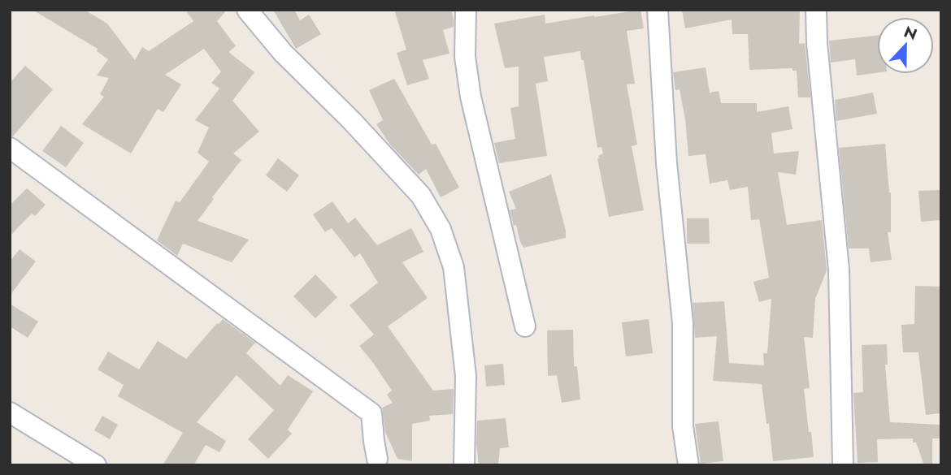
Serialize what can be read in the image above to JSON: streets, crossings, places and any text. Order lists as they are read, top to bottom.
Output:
{
  "north": "top"
}
